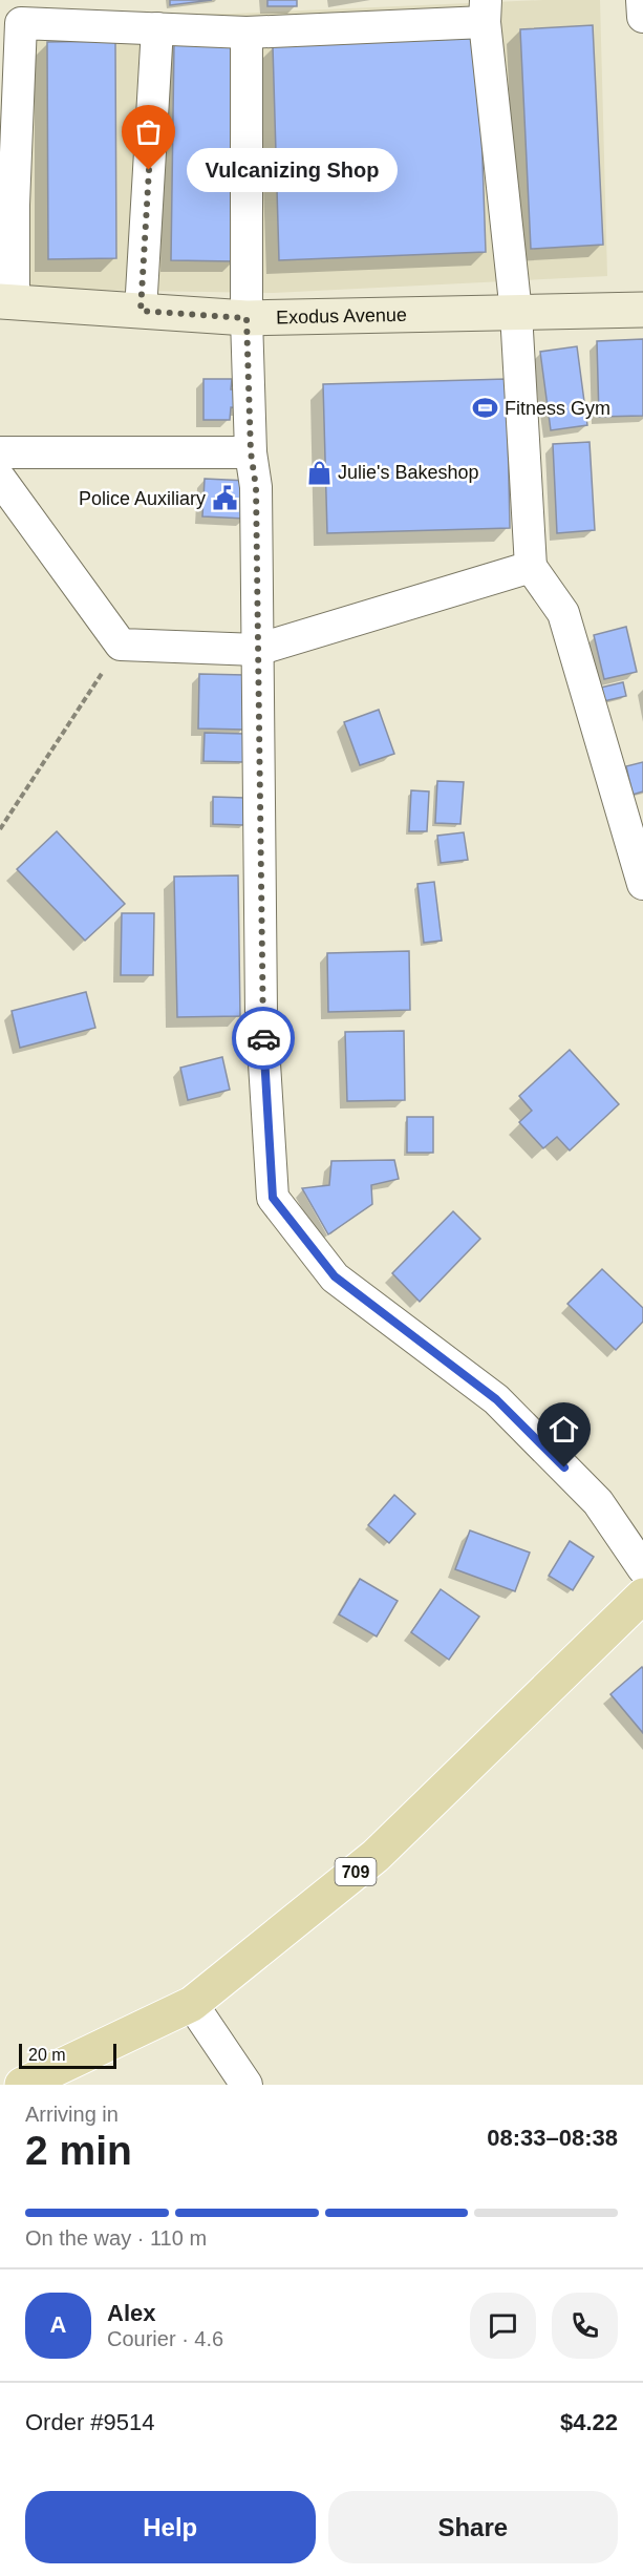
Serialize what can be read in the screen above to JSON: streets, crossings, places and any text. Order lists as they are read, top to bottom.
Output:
{
  "streets": {
    "main road": ["709"],
    "street": ["Exodus Avenue"]
  },
  "places": {
    "other": ["Vulcanizing Shop"],
    "sports": ["Fitness Gym"],
    "shop": ["Julie's Bakeshop"],
    "public building": ["Police Auxiliary"]
  },
  "scale_bar": "20 m",
  "page": {
    "bubble": "Vulcanizing Shop",
    "scale": "20 m",
    "heading": ["2 min", "Arriving in", "08:33–08:38"],
    "panel": [
      "Alex",
      "Courier · 4.6",
      "Order #9514",
      "$4.22"
    ],
    "bar": "On the way · 110 m",
    "round": "A",
    "buttons": ["Help", "Share"]
  }
}
